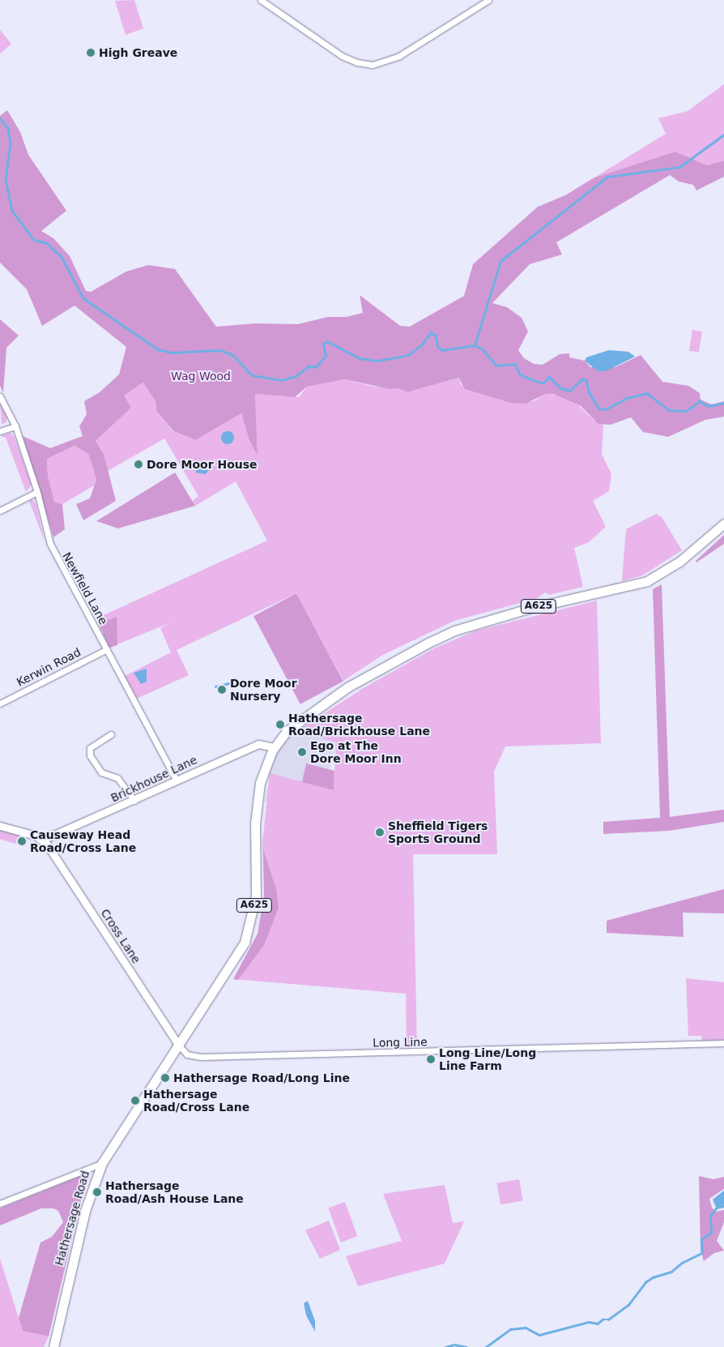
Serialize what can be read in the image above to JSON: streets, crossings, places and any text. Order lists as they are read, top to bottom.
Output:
{
  "streets": {
    "main road": ["A625", "Hathersage Road"],
    "street": [
      "Newfield Lane",
      "Kerwin Road",
      "Brickhouse Lane",
      "Cross Lane",
      "Long Line"
    ]
  },
  "crossings": [
    ["Newfield Lane", "Kerwin Road"],
    ["Newfield Lane", "Brickhouse Lane"],
    ["A625", "Brickhouse Lane"],
    ["A625", "Cross Lane"],
    ["A625", "Long Line"],
    ["A625", "Hathersage Road"],
    ["Brickhouse Lane", "Cross Lane"],
    ["Cross Lane", "Long Line"],
    ["Cross Lane", "Hathersage Road"],
    ["Long Line", "Hathersage Road"]
  ],
  "parks": ["Wag Wood"],
  "places": [
    "High Greave",
    "Dore Moor House",
    "Dore Moor Nursery",
    "Hathersage Road/Brickhouse Lane",
    "Ego at The Dore Moor Inn",
    "Sheffield Tigers Sports Ground",
    "Causeway Head Road/Cross Lane",
    "Long Line/Long Line Farm",
    "Hathersage Road/Long Line",
    "Hathersage Road/Cross Lane",
    "Hathersage Road/Ash House Lane"
  ]
}
